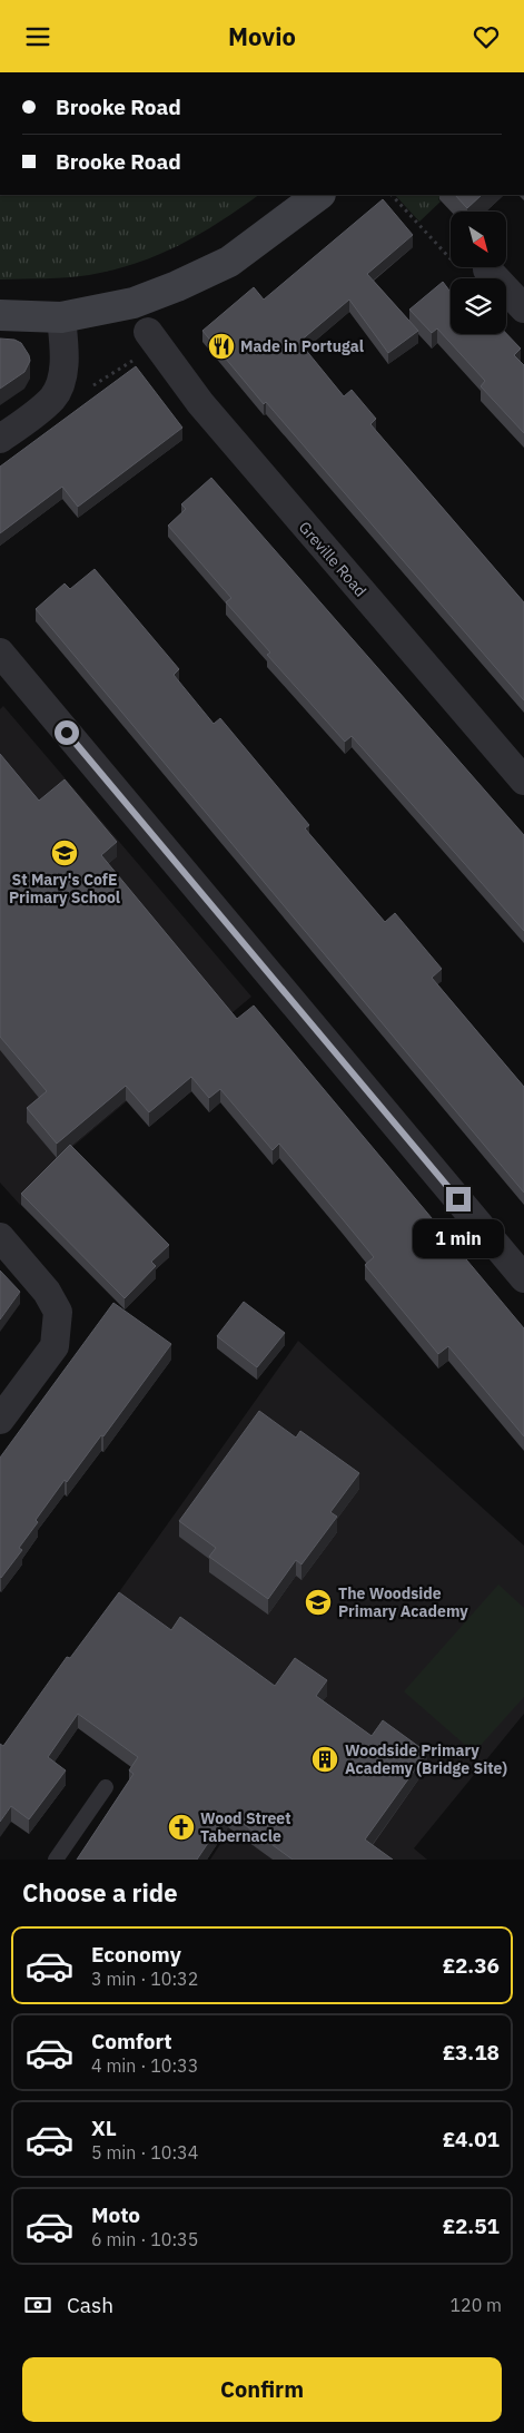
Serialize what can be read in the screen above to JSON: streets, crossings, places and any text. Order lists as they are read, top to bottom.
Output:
{
  "streets": {
    "street": ["Greville Road"]
  },
  "places": {
    "restaurant": ["Made in Portugal"],
    "school or university": ["St Mary's CofE Primary School", "The Woodside Primary Academy"],
    "building": ["Woodside Primary Academy (Bridge Site)"],
    "church": ["Wood Street Tabernacle"]
  },
  "north": "bottom right",
  "page": {
    "header": "Movio",
    "banner": ["Brooke Road", "Brooke Road"],
    "bubble": "1 min",
    "heading": "Choose a ride",
    "list": [
      {
        "name": "Economy",
        "note": "3 min · 10:32",
        "value": "£2.36"
      },
      {
        "name": "Comfort",
        "note": "4 min · 10:33",
        "value": "£3.18"
      },
      {
        "name": "XL",
        "note": "5 min · 10:34",
        "value": "£4.01"
      },
      {
        "name": "Moto",
        "note": "6 min · 10:35",
        "value": "£2.51"
      }
    ],
    "pay": ["Cash", "120 m"],
    "buttons": "Confirm"
  }
}
